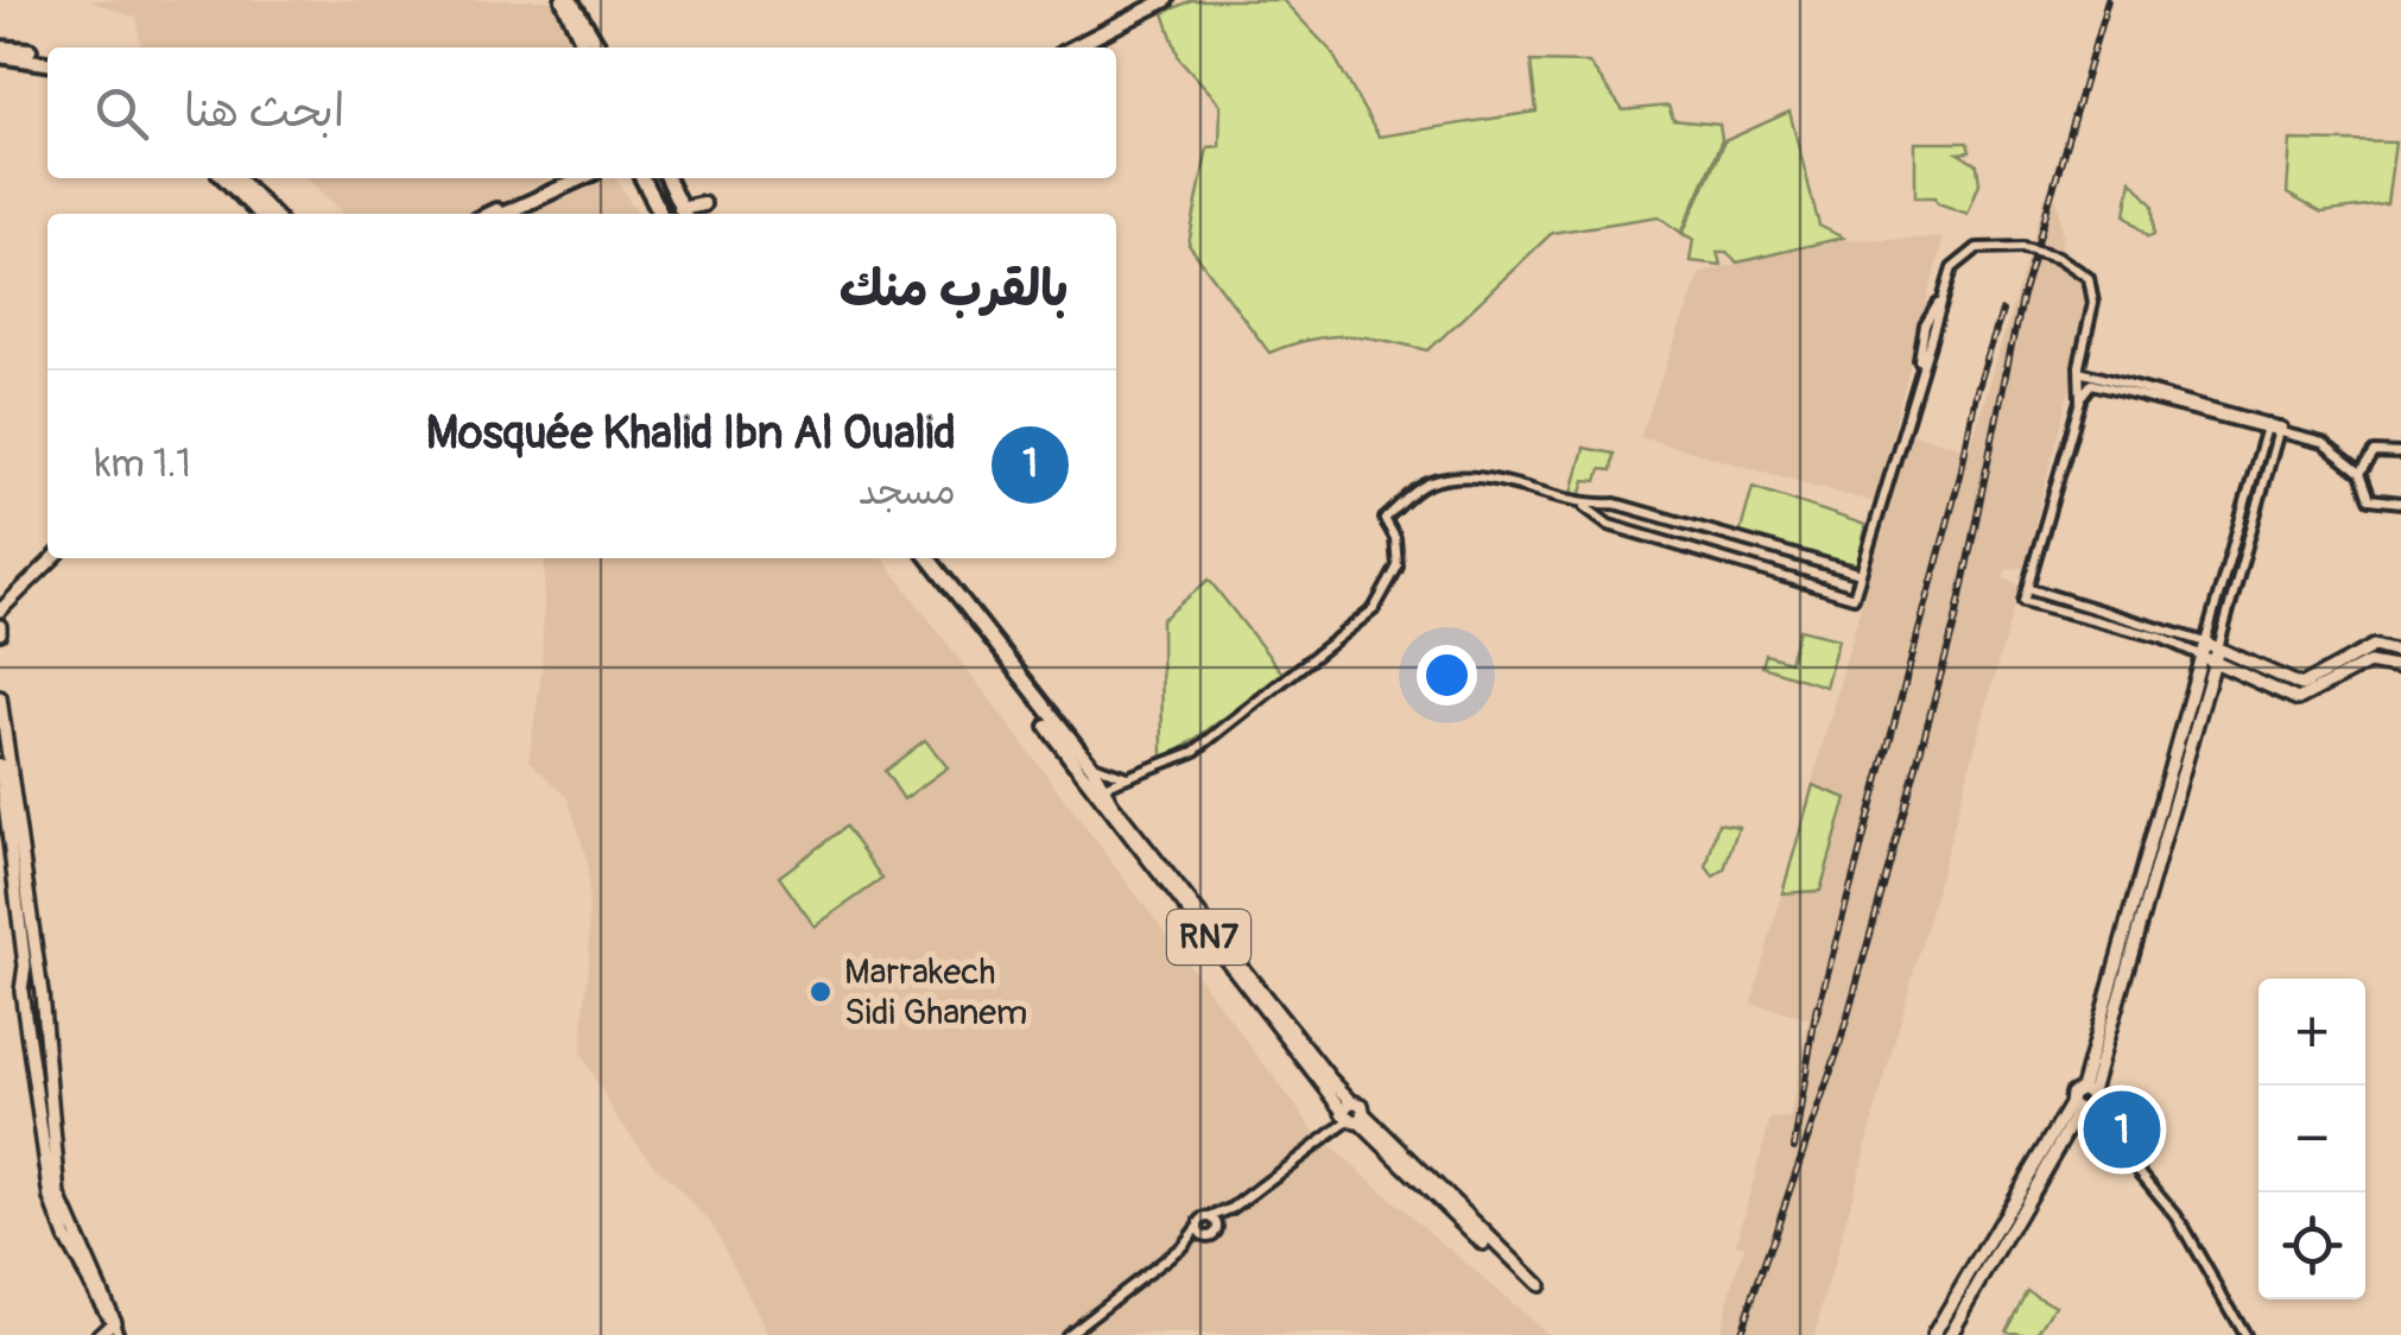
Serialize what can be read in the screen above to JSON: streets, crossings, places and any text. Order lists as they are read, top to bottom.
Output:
{
  "streets": {
    "highway": ["RN7"]
  },
  "places": ["Marrakech Sidi Ghanem"],
  "page": {
    "search": "ابحث هنا",
    "heading": "بالقرب منك",
    "list": [
      {
        "mark": "1",
        "name": "Mosquée Khalid Ibn Al Oualid",
        "note": "مسجد",
        "value": "1.1 km"
      }
    ],
    "map_buttons": ["+", "−"],
    "pins": "1"
  }
}
